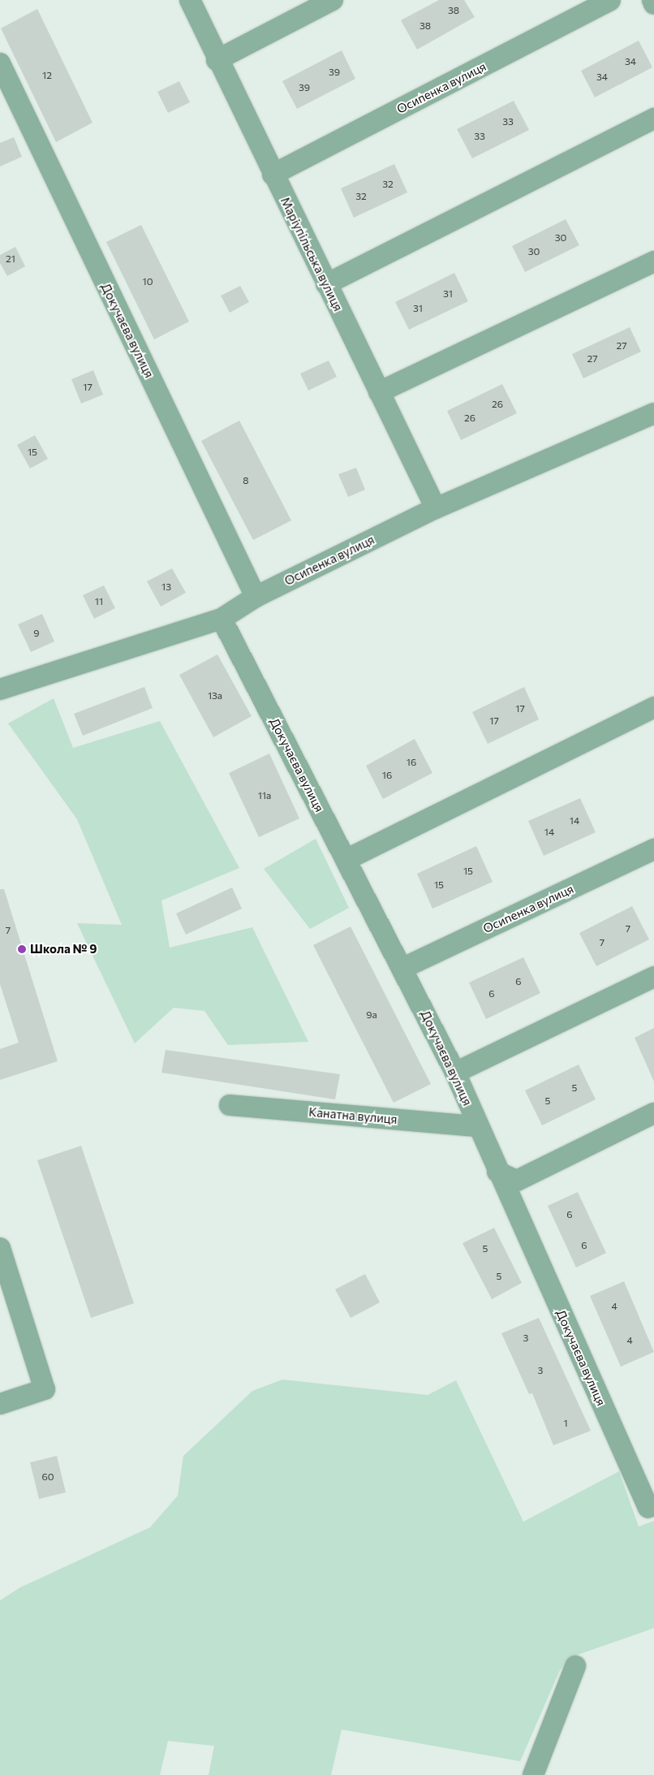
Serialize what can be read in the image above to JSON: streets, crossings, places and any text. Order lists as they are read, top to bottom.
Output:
{
  "streets": {
    "street": [
      "Осипенка вулиця",
      "Маріупільська вулиця",
      "Докучаєва вулиця",
      "Канатна вулиця"
    ]
  },
  "crossings": [
    ["Осипенка вулиця", "Маріупільська вулиця"],
    ["Осипенка вулиця", "Докучаєва вулиця"],
    ["Докучаєва вулиця", "Канатна вулиця"]
  ],
  "places": ["Школа № 9"],
  "house_numbers": [
    "38",
    "38",
    "34",
    "39",
    "12",
    "34",
    "39",
    "33",
    "33",
    "32",
    "32",
    "30",
    "30",
    "21",
    "10",
    "31",
    "31",
    "27",
    "27",
    "17",
    "26",
    "26",
    "15",
    "8",
    "13",
    "11",
    "9",
    "13а",
    "17",
    "17",
    "16",
    "16",
    "11а",
    "14",
    "14",
    "15",
    "15",
    "7",
    "7",
    "7",
    "6",
    "6",
    "9а",
    "5",
    "5",
    "6",
    "6",
    "5",
    "5",
    "4",
    "3",
    "4",
    "3",
    "1",
    "60"
  ]
}
